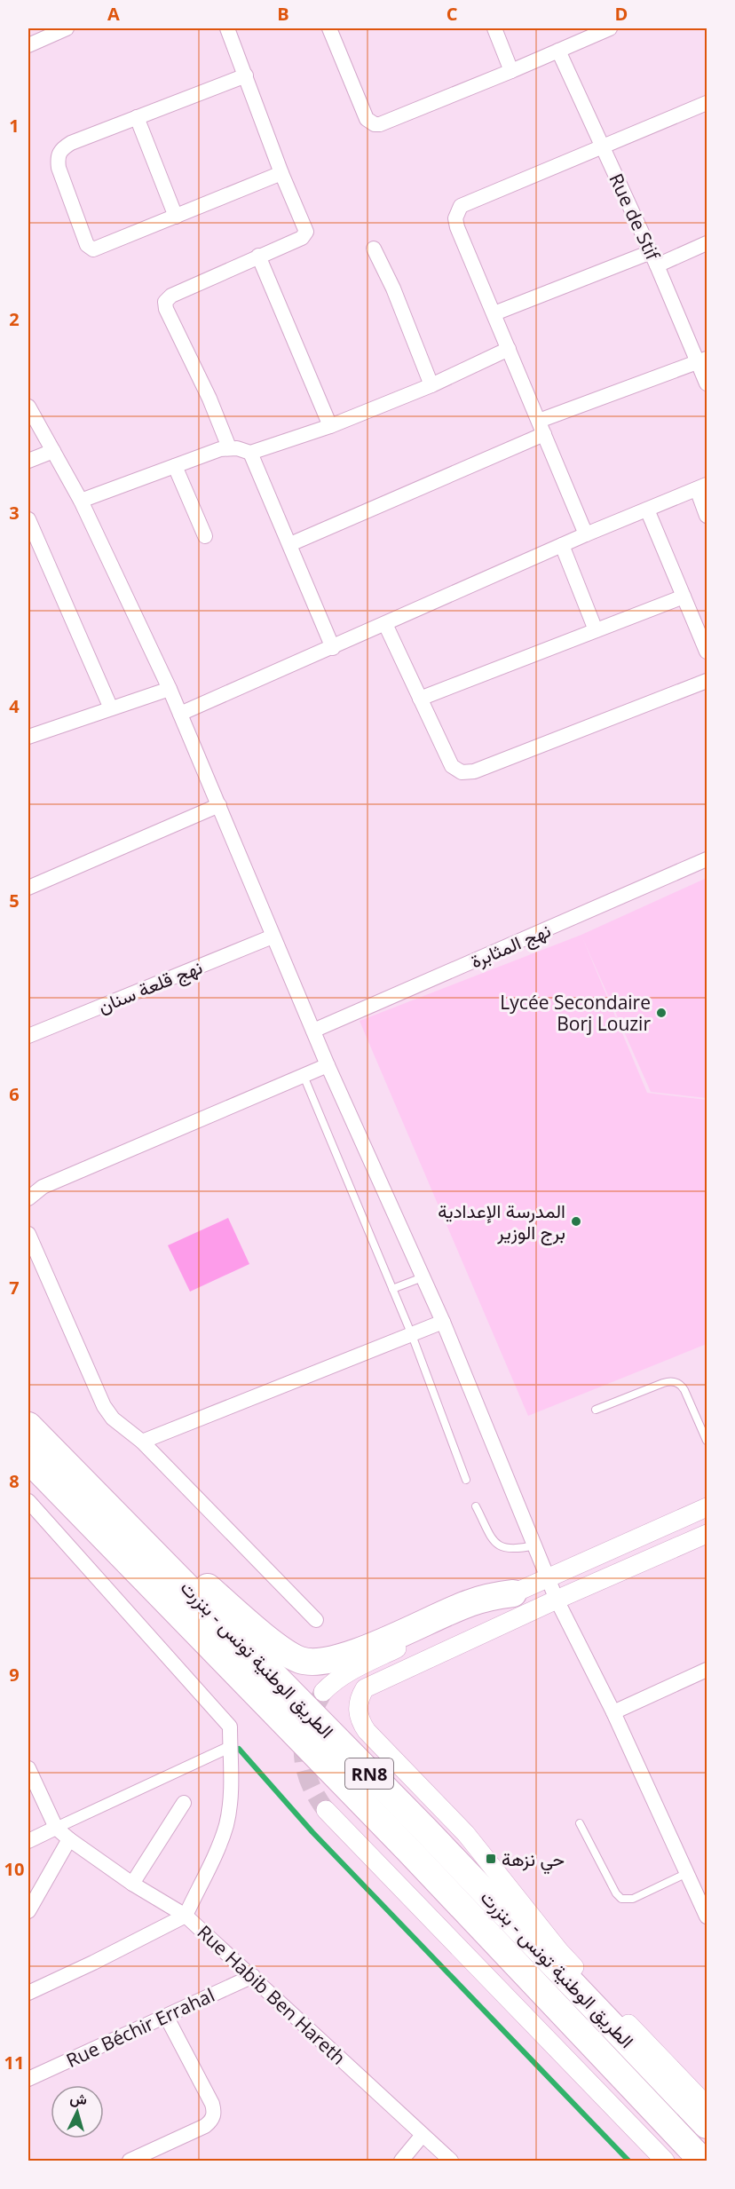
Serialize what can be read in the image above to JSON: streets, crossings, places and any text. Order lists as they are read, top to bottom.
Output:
{
  "streets": {
    "highway": ["الطريق الوطنية تونس - بنزرت", "RN8"],
    "street": [
      "Rue de Stif",
      "نهج المثابرة",
      "نهج قلعة سنان",
      "Rue Habib Ben Hareth",
      "Rue Béchir Errahal"
    ]
  },
  "crossings": [
    ["الطريق الوطنية تونس - بنزرت", "RN8"],
    ["Rue Habib Ben Hareth", "Rue Béchir Errahal"]
  ],
  "places": {
    "other": ["Lycée Secondaire Borj Louzir", "المدرسة الإعدادية برج الوزير"],
    "transit": ["حي نزهة"]
  },
  "north": "top",
  "grid": {
    "columns": [
      "A",
      "B",
      "C",
      "D"
    ],
    "rows": [
      "1",
      "2",
      "3",
      "4",
      "5",
      "6",
      "7",
      "8",
      "9",
      "10",
      "11"
    ]
  }
}
